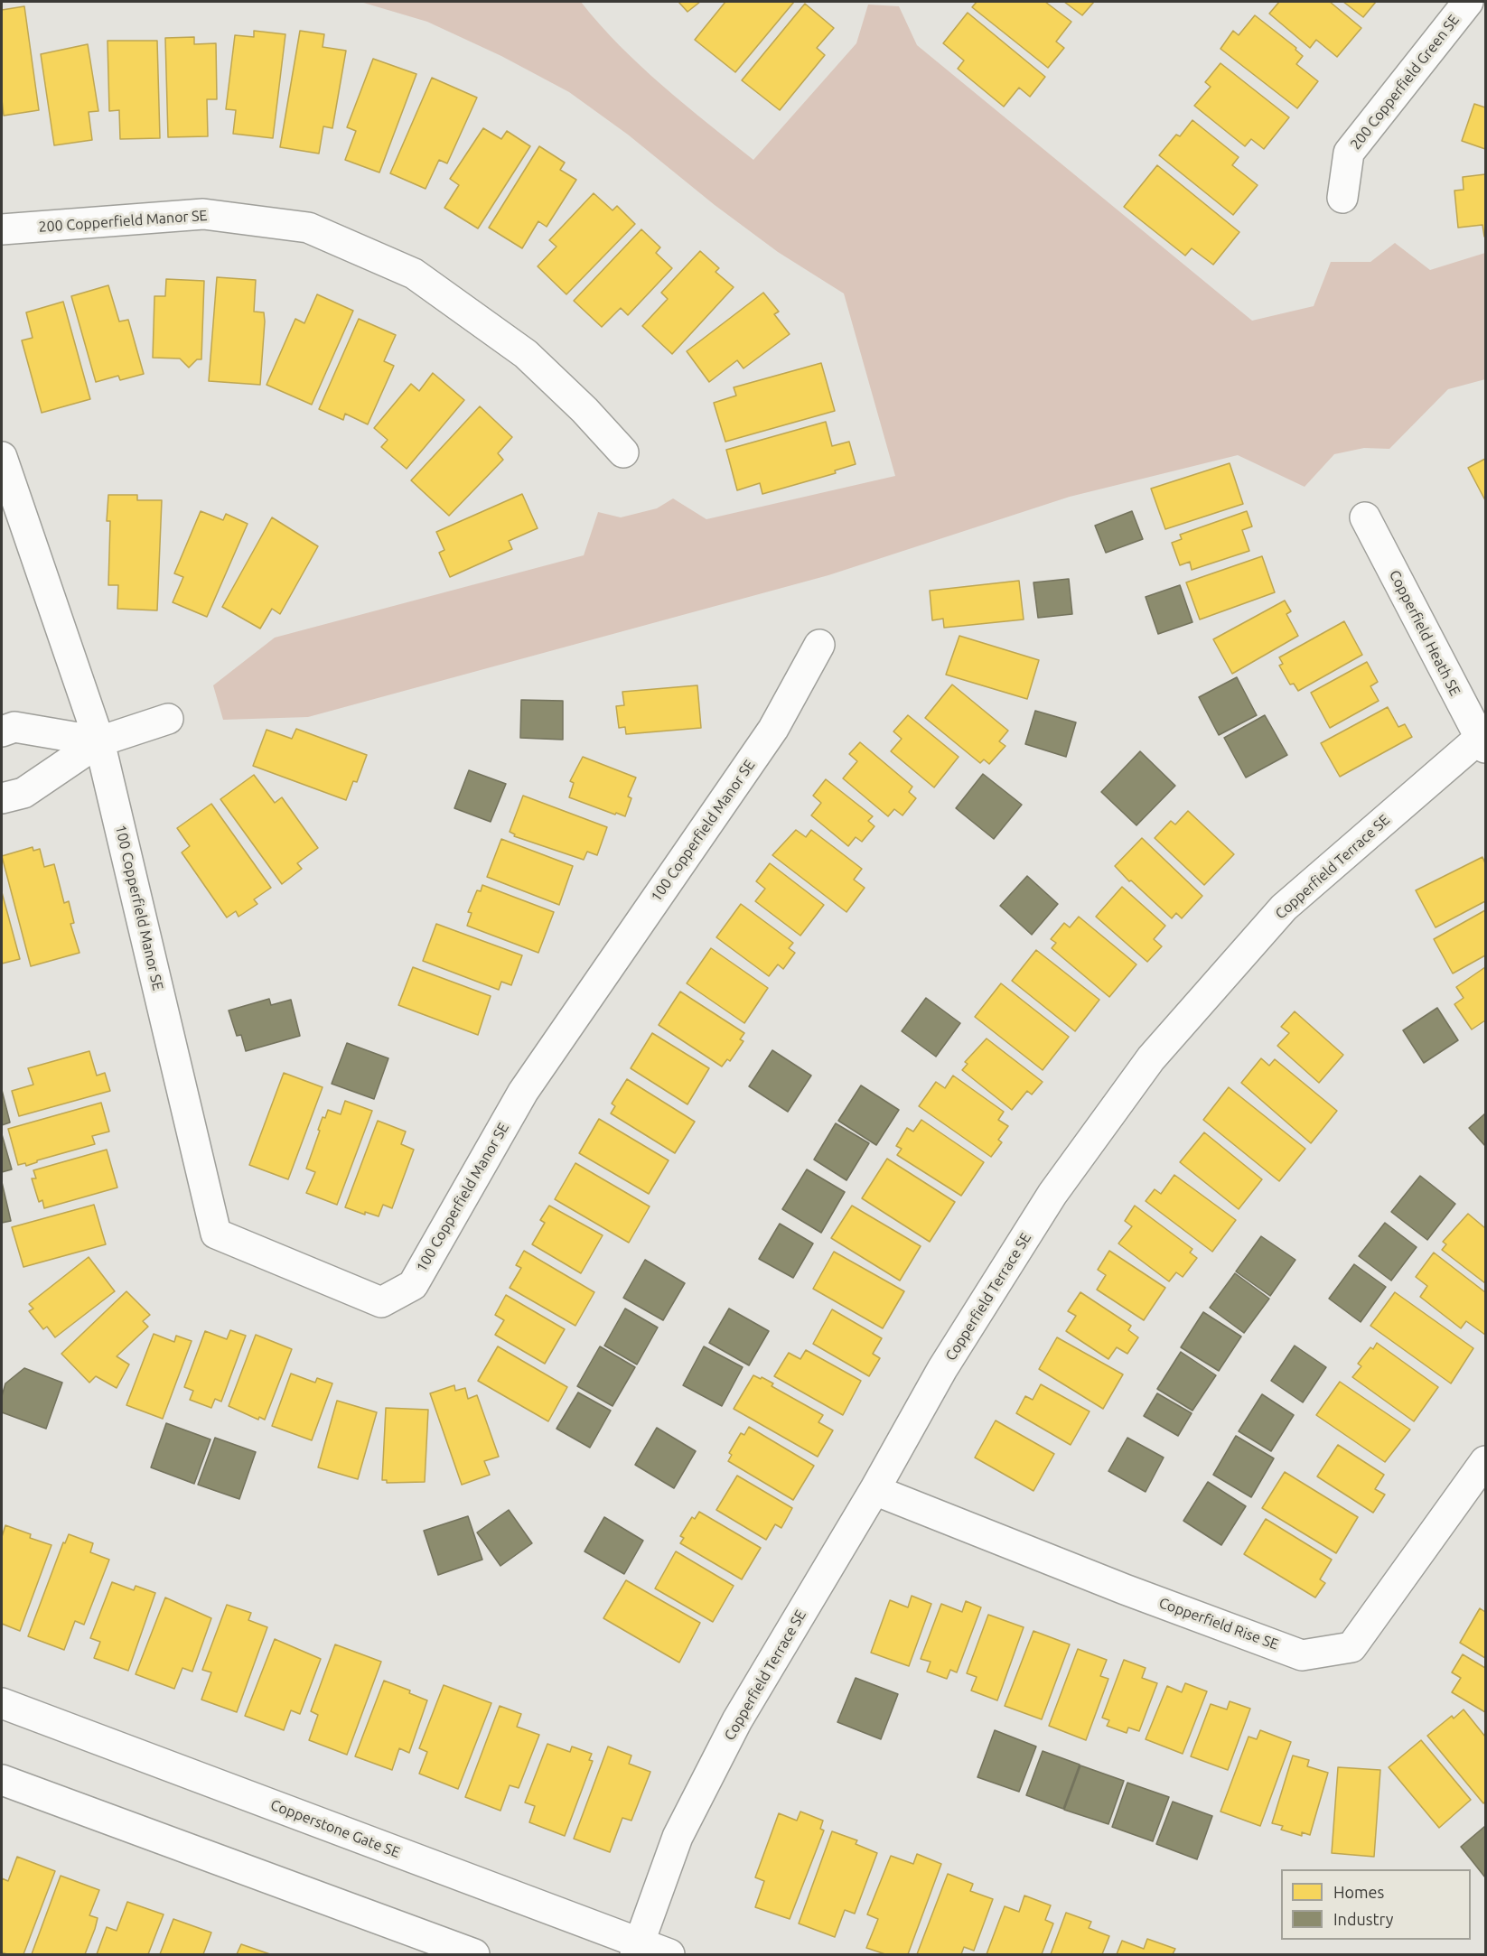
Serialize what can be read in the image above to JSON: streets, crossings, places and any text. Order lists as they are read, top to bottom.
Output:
{
  "streets": {
    "street": [
      "200 Copperfield Green SE",
      "200 Copperfield Manor SE",
      "Copperfield Heath SE",
      "100 Copperfield Manor SE",
      "Copperfield Terrace SE",
      "Copperfield Rise SE",
      "Copperstone Gate SE"
    ]
  },
  "crossings": [
    ["Copperfield Heath SE", "Copperfield Terrace SE"],
    ["Copperfield Terrace SE", "Copperfield Rise SE"],
    ["Copperfield Terrace SE", "Copperstone Gate SE"]
  ],
  "legend": ["Homes", "Industry"]
}
